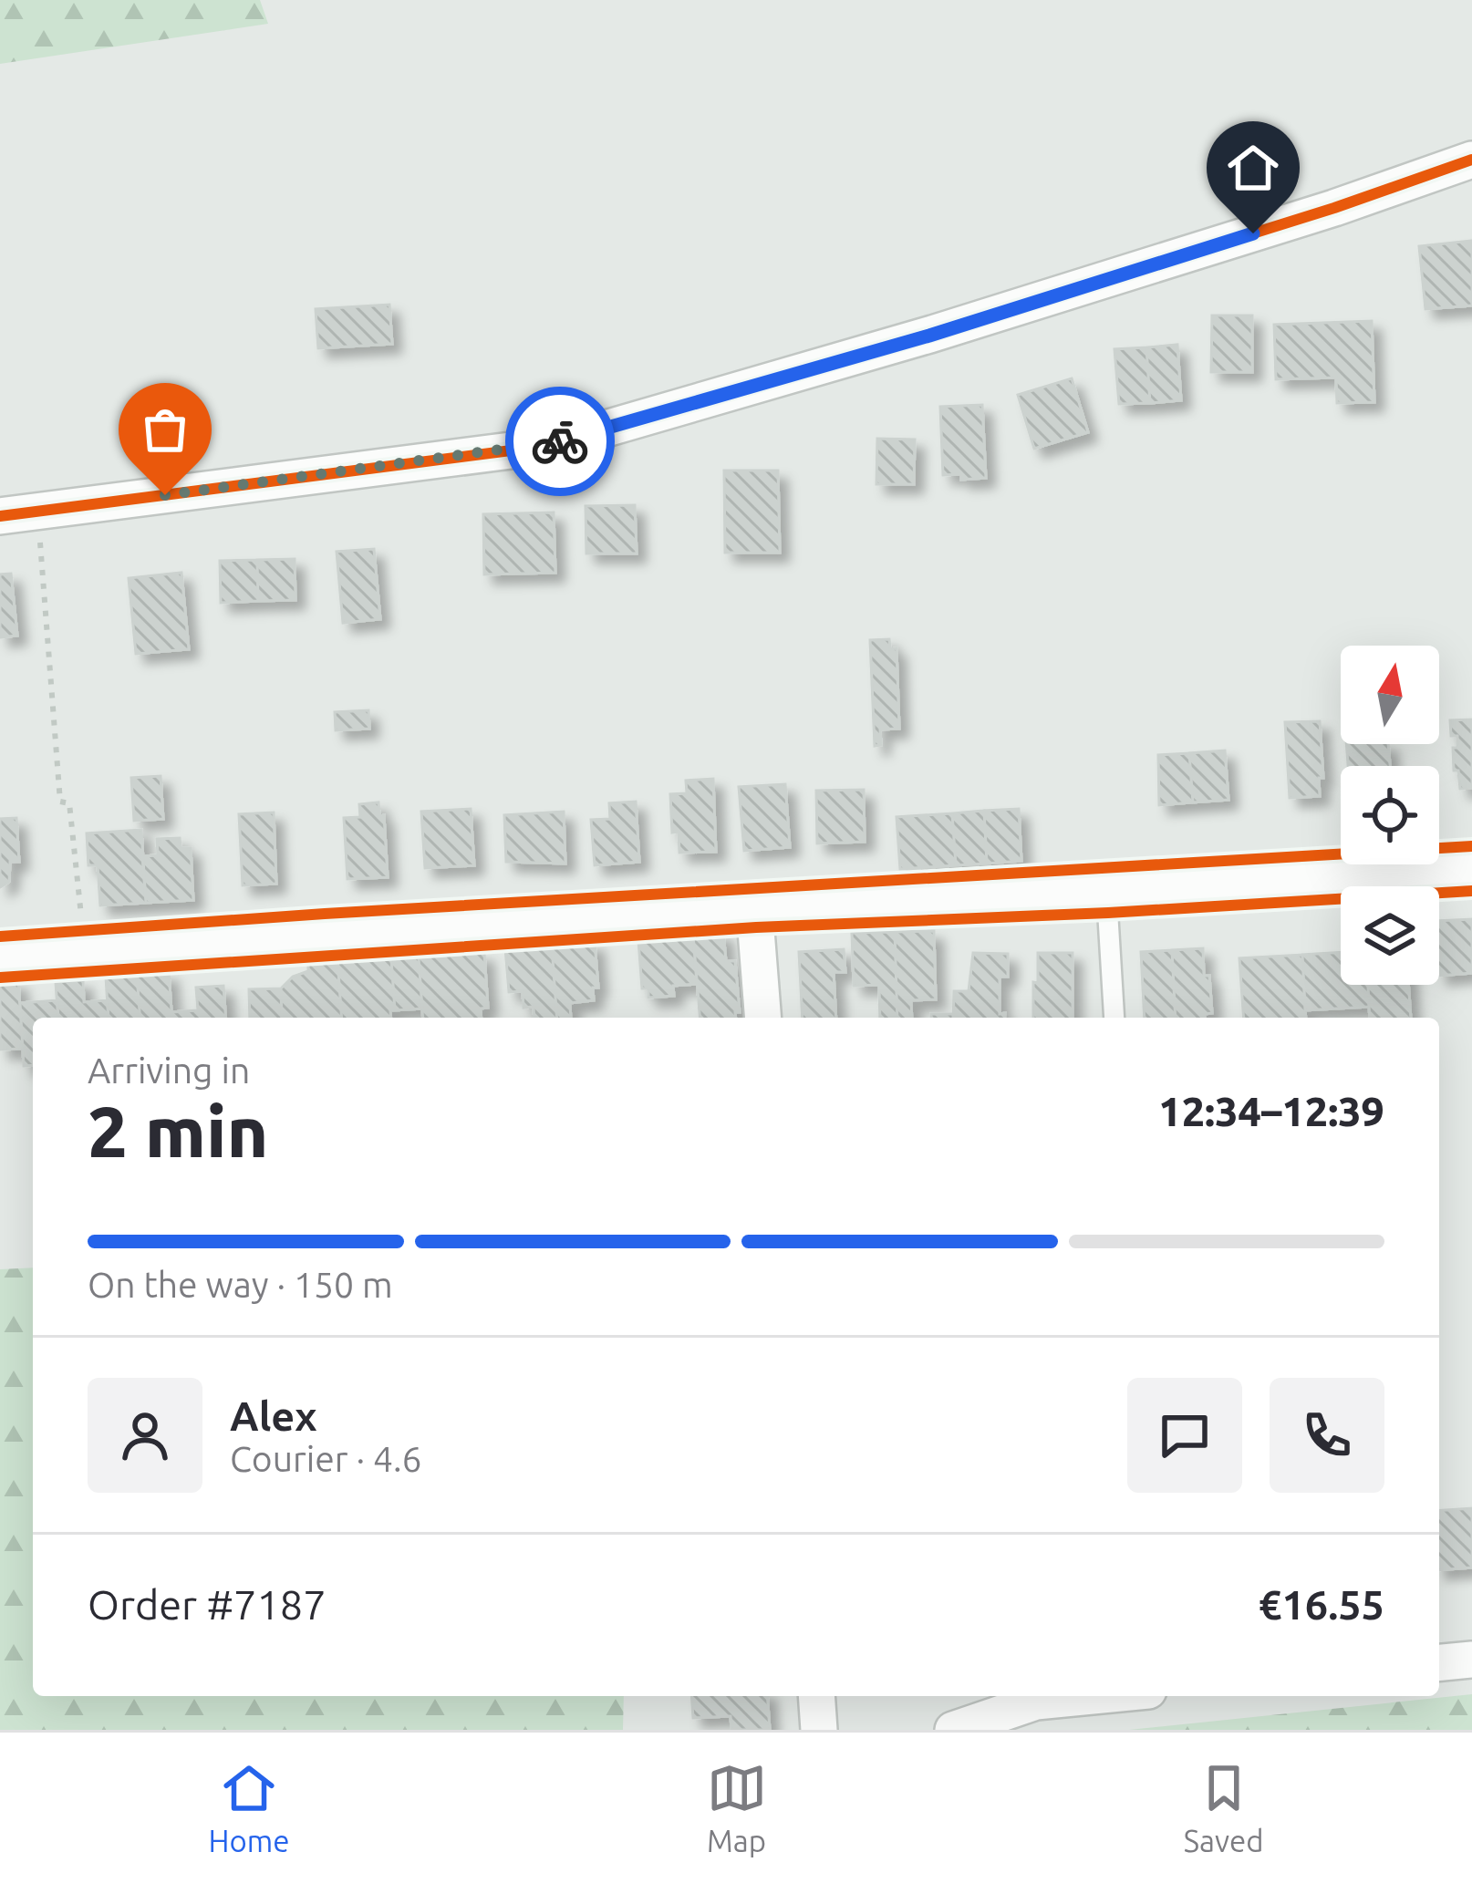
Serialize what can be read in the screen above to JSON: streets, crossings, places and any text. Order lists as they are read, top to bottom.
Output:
{
  "north": "top",
  "page": {
    "heading": ["2 min", "Arriving in", "12:34–12:39"],
    "panel": [
      "Alex",
      "Courier · 4.6",
      "Order #7187",
      "€16.55"
    ],
    "bar": "On the way · 150 m",
    "tabs": ["Home", "Map", "Saved"]
  }
}
